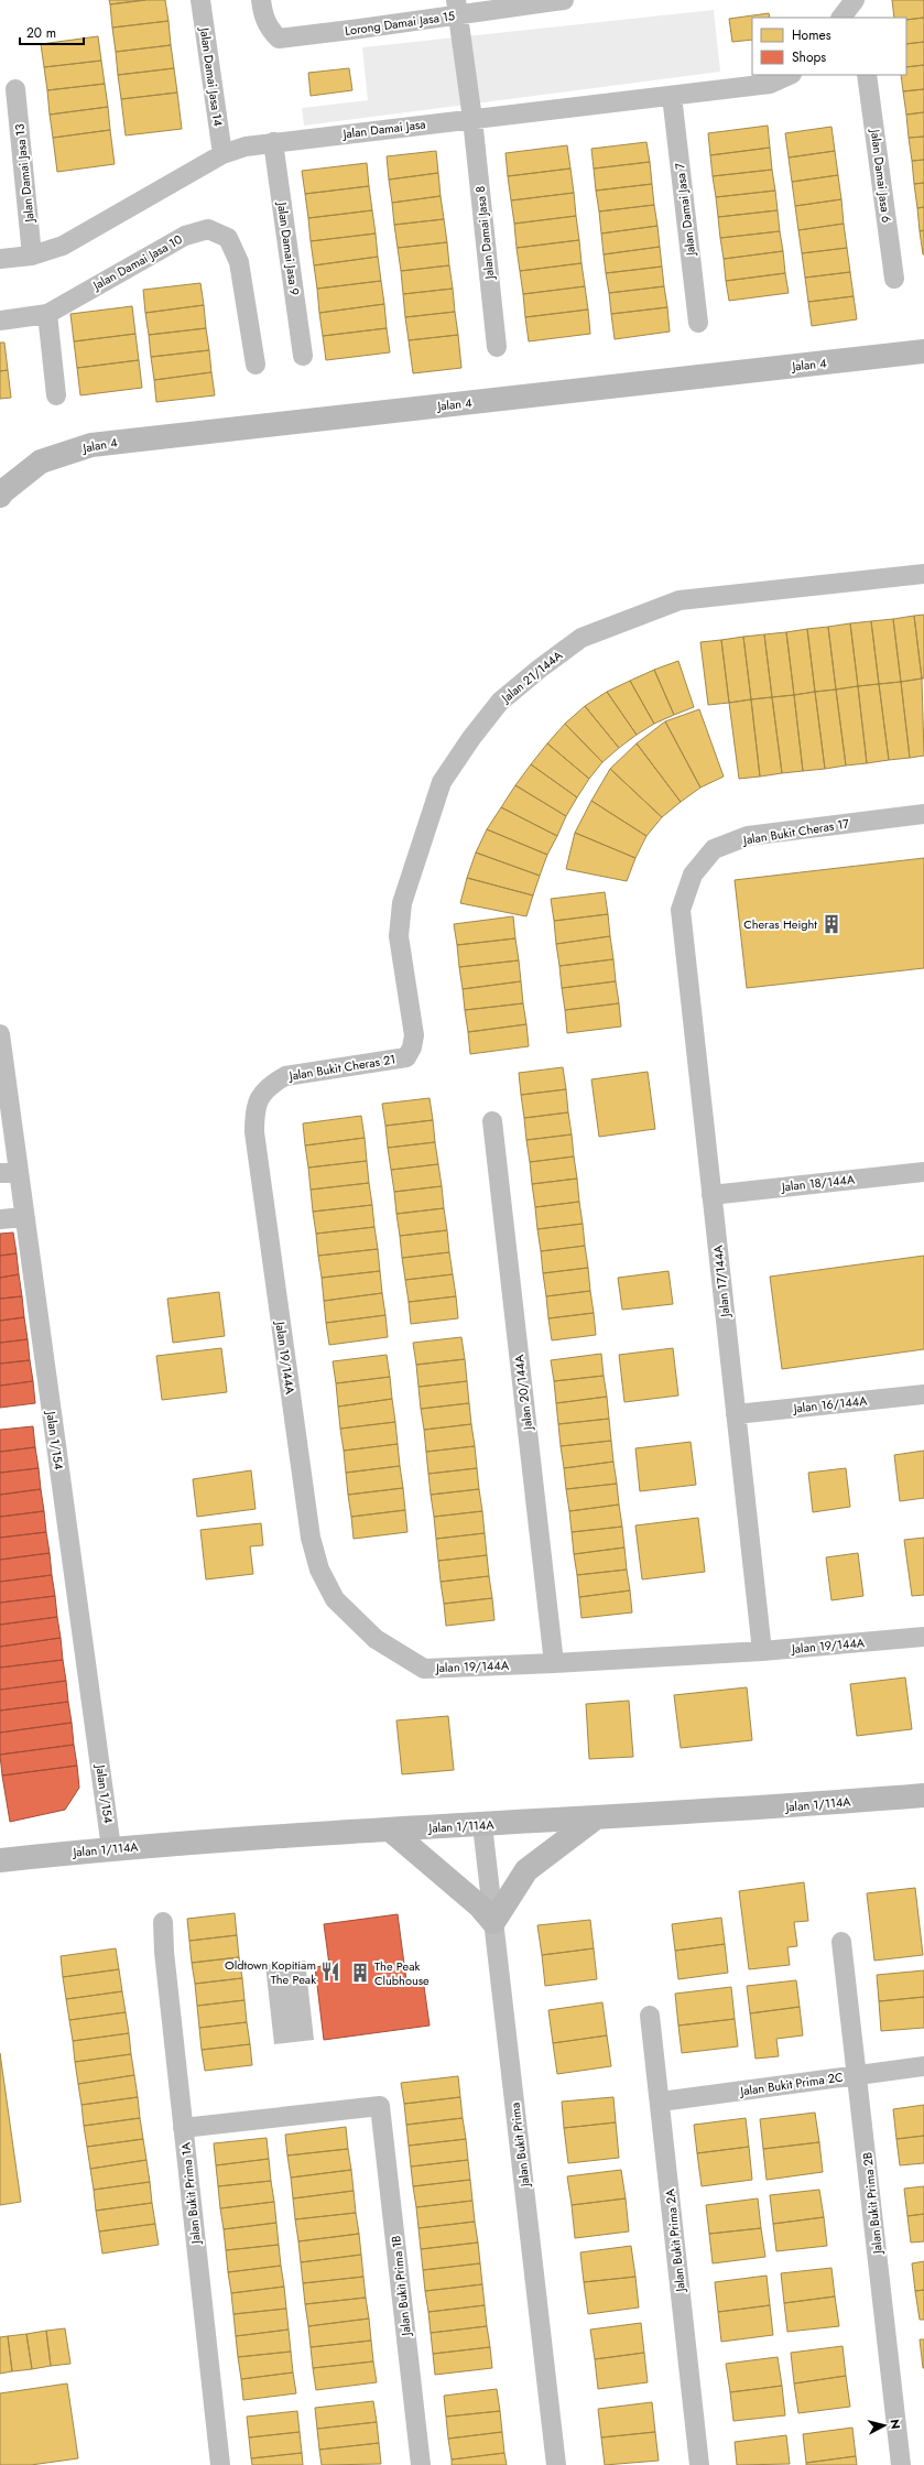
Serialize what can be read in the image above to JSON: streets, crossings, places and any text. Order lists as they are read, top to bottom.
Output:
{
  "streets": {
    "street": [
      "Lorong Damai Jasa 15",
      "Jalan Damai Jasa 14",
      "Jalan Damai Jasa",
      "Jalan Damai Jasa 13",
      "Jalan Damai Jasa 6",
      "Jalan Damai Jasa 7",
      "Jalan Damai Jasa 8",
      "Jalan Damai Jasa 9",
      "Jalan Damai Jasa 10",
      "Jalan 4",
      "Jalan 21/144A",
      "Jalan Bukit Cheras 17",
      "Jalan Bukit Cheras 21",
      "Jalan 18/144A",
      "Jalan 17/144A",
      "Jalan 19/144A",
      "Jalan 20/144A",
      "Jalan 16/144A",
      "Jalan 1/154",
      "Jalan 1/114A",
      "Jalan Bukit Prima 2C",
      "Jalan Bukit Prima",
      "Jalan Bukit Prima 1A",
      "Jalan Bukit Prima 2B",
      "Jalan Bukit Prima 2A",
      "Jalan Bukit Prima 1B"
    ]
  },
  "crossings": [
    ["Lorong Damai Jasa 15", "Jalan Damai Jasa 8"],
    ["Jalan Damai Jasa 14", "Jalan Damai Jasa"],
    ["Jalan Damai Jasa", "Jalan Damai Jasa 13"],
    ["Jalan Damai Jasa", "Jalan Damai Jasa 7"],
    ["Jalan Damai Jasa", "Jalan Damai Jasa 8"],
    ["Jalan Damai Jasa", "Jalan Damai Jasa 9"],
    ["Jalan 21/144A", "Jalan Bukit Cheras 21"],
    ["Jalan Bukit Cheras 17", "Jalan 17/144A"],
    ["Jalan Bukit Cheras 21", "Jalan 19/144A"],
    ["Jalan 18/144A", "Jalan 17/144A"],
    ["Jalan 17/144A", "Jalan 19/144A"],
    ["Jalan 17/144A", "Jalan 16/144A"],
    ["Jalan 19/144A", "Jalan 20/144A"],
    ["Jalan 1/154", "Jalan 1/114A"],
    ["Jalan 1/114A", "Jalan Bukit Prima"],
    ["Jalan Bukit Prima 2C", "Jalan Bukit Prima 2B"],
    ["Jalan Bukit Prima 2C", "Jalan Bukit Prima 2A"],
    ["Jalan Bukit Prima 1A", "Jalan Bukit Prima 1B"]
  ],
  "places": {
    "building": ["Cheras Height", "The Peak Clubhouse"],
    "restaurant": ["Oldtown Kopitiam The Peak"]
  },
  "legend": ["Homes", "Shops"],
  "scale_bar": "20 m",
  "north": "right"
}
